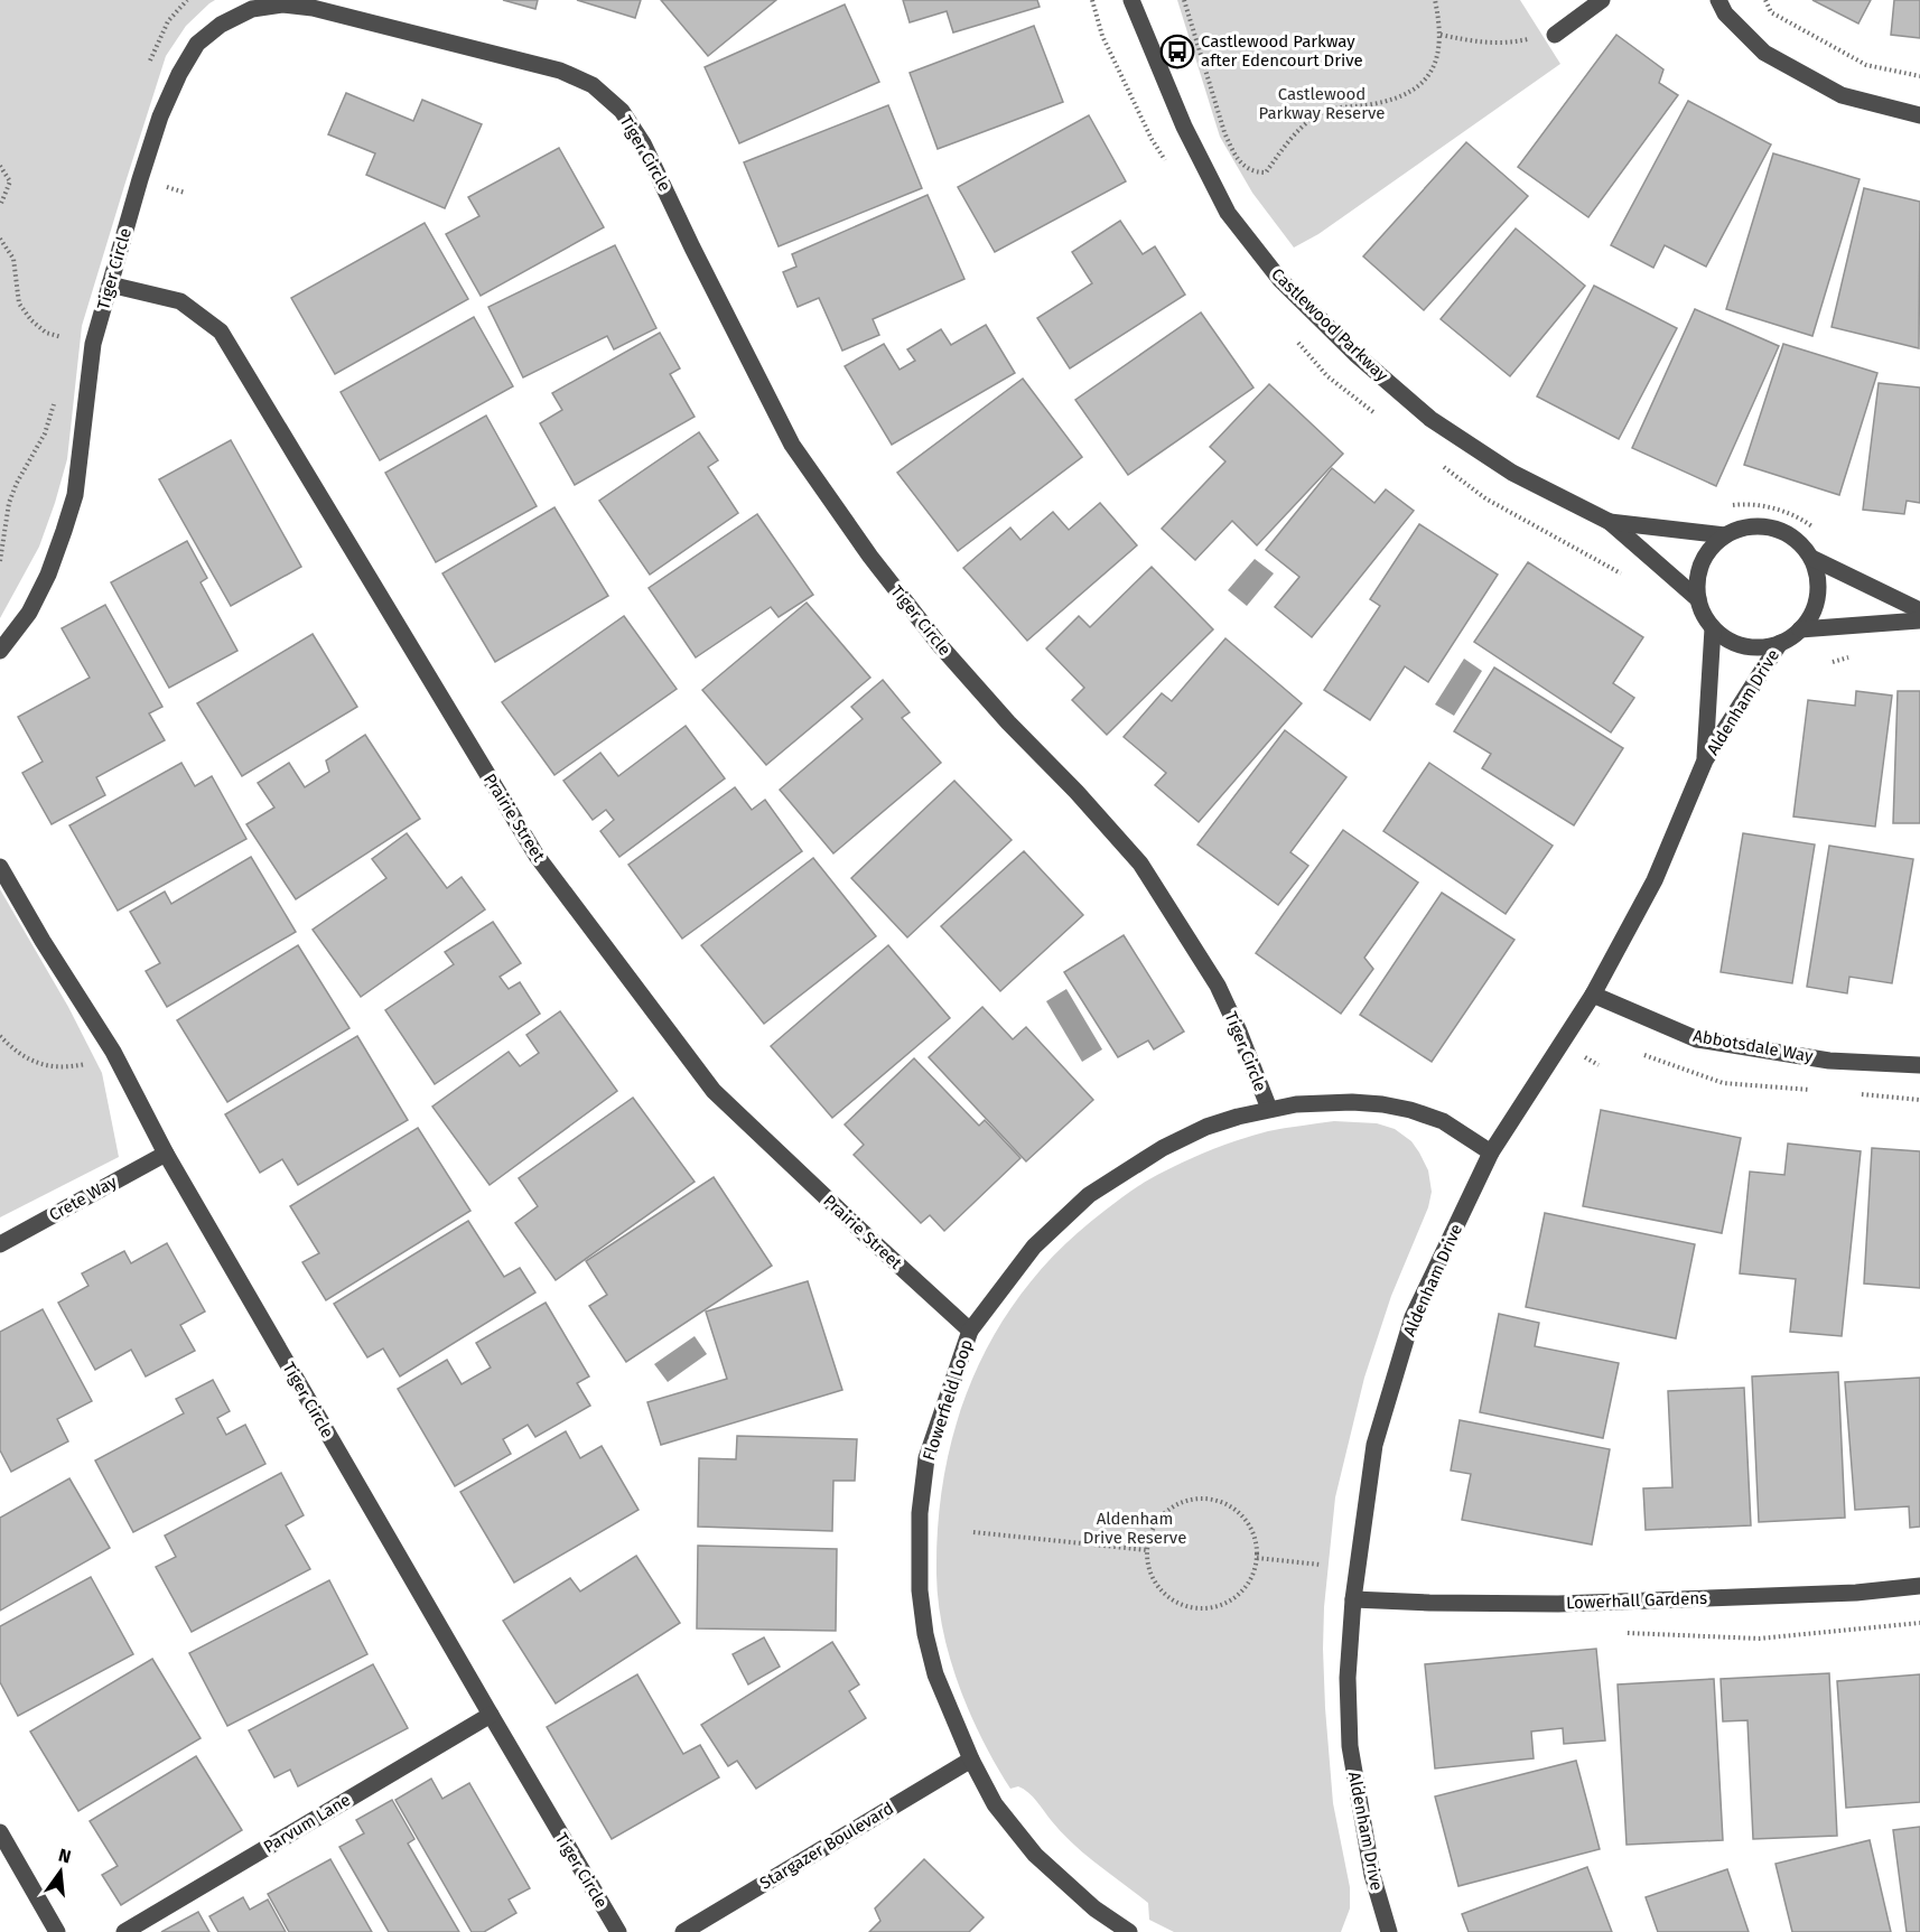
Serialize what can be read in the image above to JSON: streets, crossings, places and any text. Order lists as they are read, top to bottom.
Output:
{
  "streets": {
    "street": [
      "Tiger Circle",
      "Castlewood Parkway",
      "Aldenham Drive",
      "Prairie Street",
      "Abbotsdale Way",
      "Crete Way",
      "Flowerfield Loop",
      "Lowerhall Gardens",
      "Parvum Lane",
      "Stargazer Boulevard"
    ]
  },
  "crossings": [
    ["Tiger Circle", "Prairie Street"],
    ["Tiger Circle", "Crete Way"],
    ["Tiger Circle", "Flowerfield Loop"],
    ["Tiger Circle", "Parvum Lane"],
    ["Castlewood Parkway", "Aldenham Drive"],
    ["Aldenham Drive", "Abbotsdale Way"],
    ["Aldenham Drive", "Flowerfield Loop"],
    ["Aldenham Drive", "Lowerhall Gardens"],
    ["Prairie Street", "Flowerfield Loop"],
    ["Flowerfield Loop", "Stargazer Boulevard"]
  ],
  "parks": ["Castlewood Parkway Reserve", "Aldenham Drive Reserve"],
  "places": {
    "bus stop": ["Castlewood Parkway after Edencourt Drive"]
  },
  "north": "top"
}
